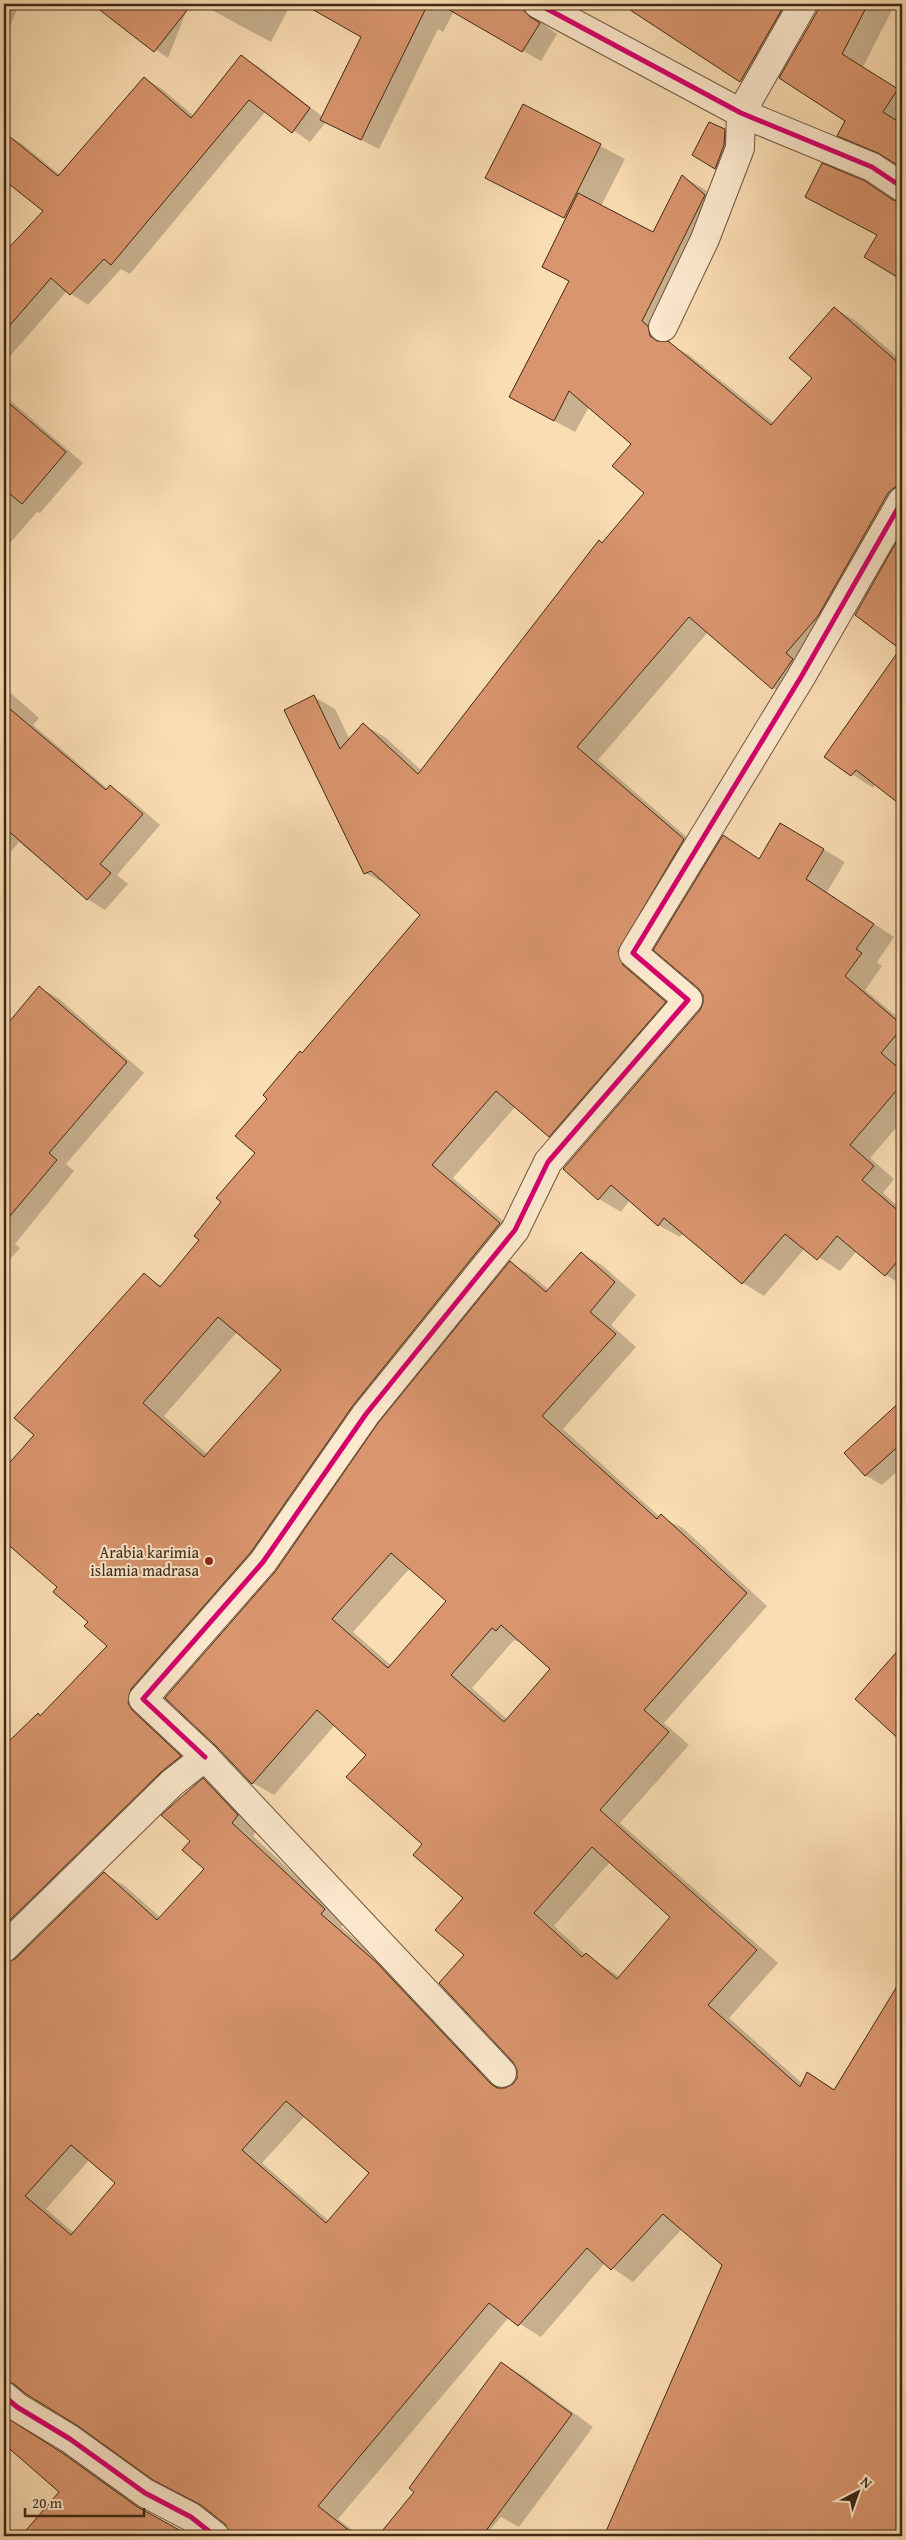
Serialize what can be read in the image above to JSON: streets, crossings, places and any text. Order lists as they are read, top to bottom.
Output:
{
  "places": ["Arabia karimia islamia madrasa"],
  "scale_bar": "20 m",
  "north": "top right"
}
